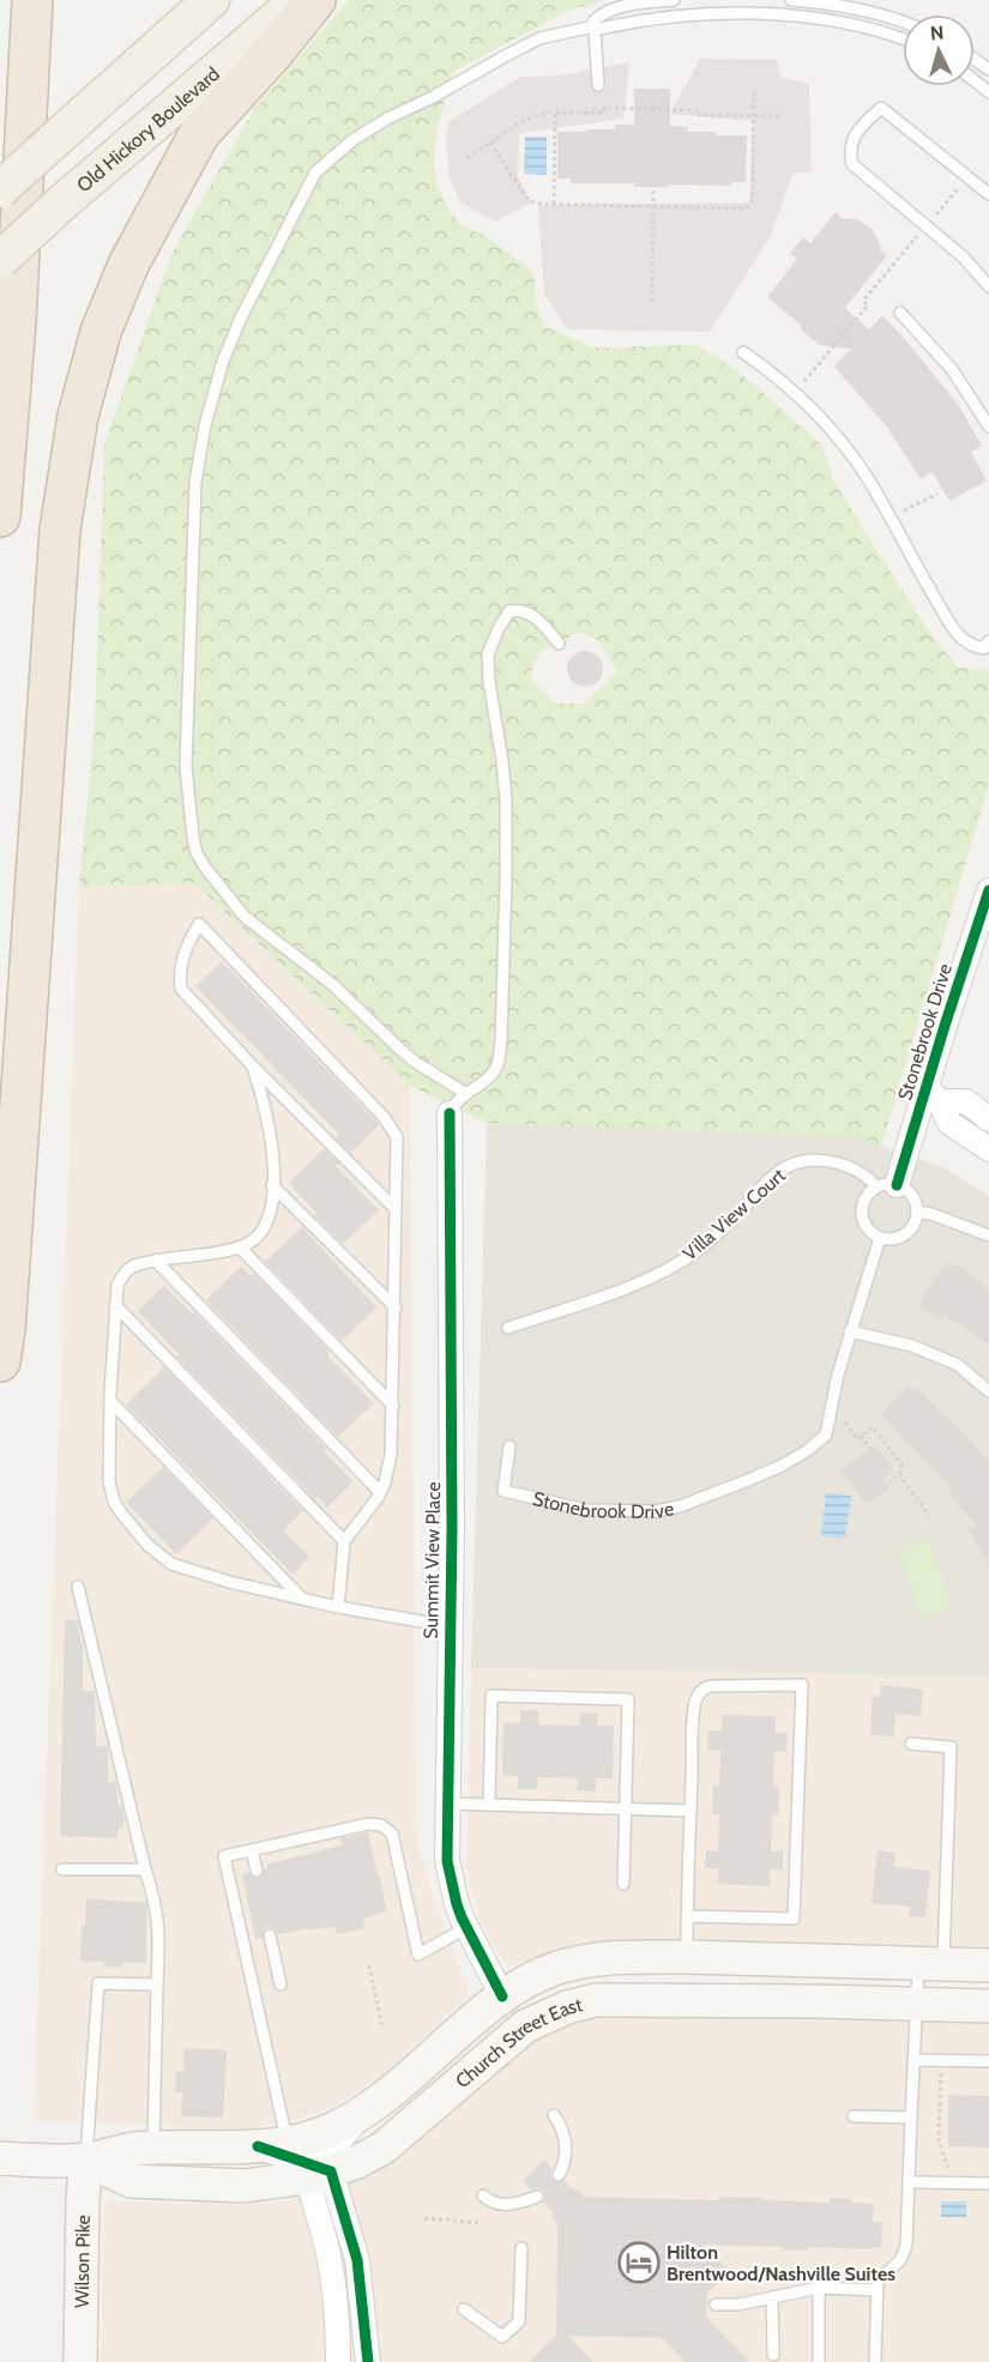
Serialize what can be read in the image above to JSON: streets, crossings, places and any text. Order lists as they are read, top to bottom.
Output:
{
  "streets": {
    "main road": ["Old Hickory Boulevard", "Church Street East", "Wilson Pike"],
    "street": ["Stonebrook Drive", "Summit View Place"],
    "lane": ["Villa View Court"]
  },
  "crossings": [
    ["Stonebrook Drive", "Villa View Court"],
    ["Summit View Place", "Church Street East"],
    ["Church Street East", "Wilson Pike"]
  ],
  "places": {
    "hotel": ["Hilton Brentwood/Nashville Suites"]
  },
  "north": "top"
}
